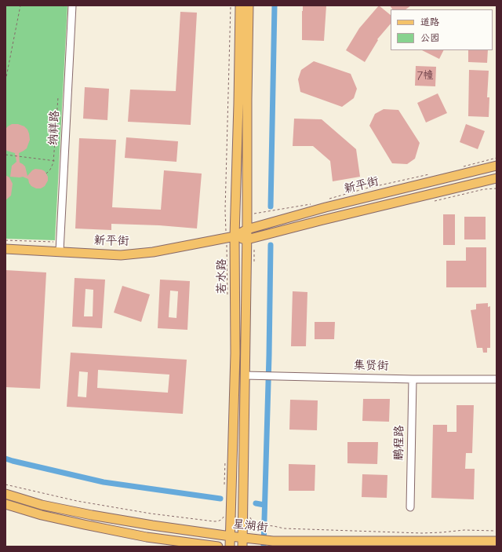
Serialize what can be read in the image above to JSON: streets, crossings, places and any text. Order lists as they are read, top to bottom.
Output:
{
  "streets": {
    "main road": ["新平街", "若水路", "星湖街"],
    "street": ["纳祥路", "集贤街", "鹏程路"]
  },
  "crossings": [
    ["纳祥路", "新平街"],
    ["新平街", "若水路"],
    ["若水路", "集贤街"],
    ["若水路", "星湖街"],
    ["集贤街", "鹏程路"]
  ],
  "house_numbers": ["7幢"],
  "legend": ["道路", "公园"]
}
